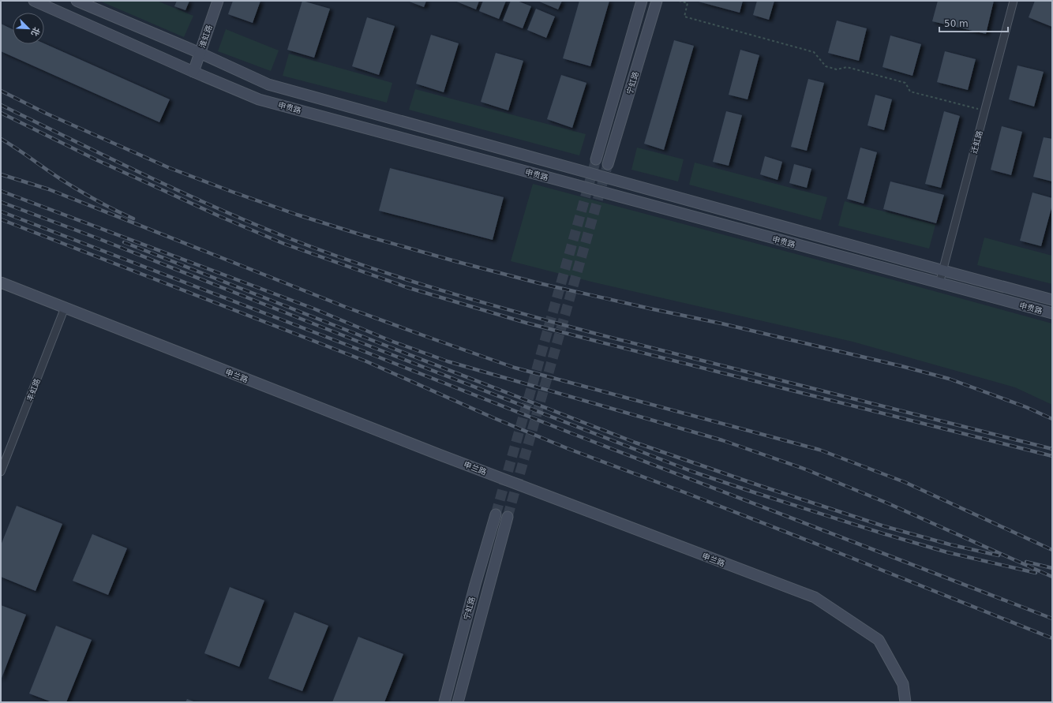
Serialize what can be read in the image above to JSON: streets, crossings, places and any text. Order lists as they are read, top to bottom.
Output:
{
  "streets": {
    "main road": [
      "淮虹路",
      "宁虹路",
      "申贵路",
      "申兰路"
    ],
    "street": ["迁虹路", "丰虹路"]
  },
  "crossings": [
    ["淮虹路", "申贵路"],
    ["申贵路", "迁虹路"],
    ["申兰路", "丰虹路"]
  ],
  "scale_bar": "50 m",
  "north": "bottom right"
}
